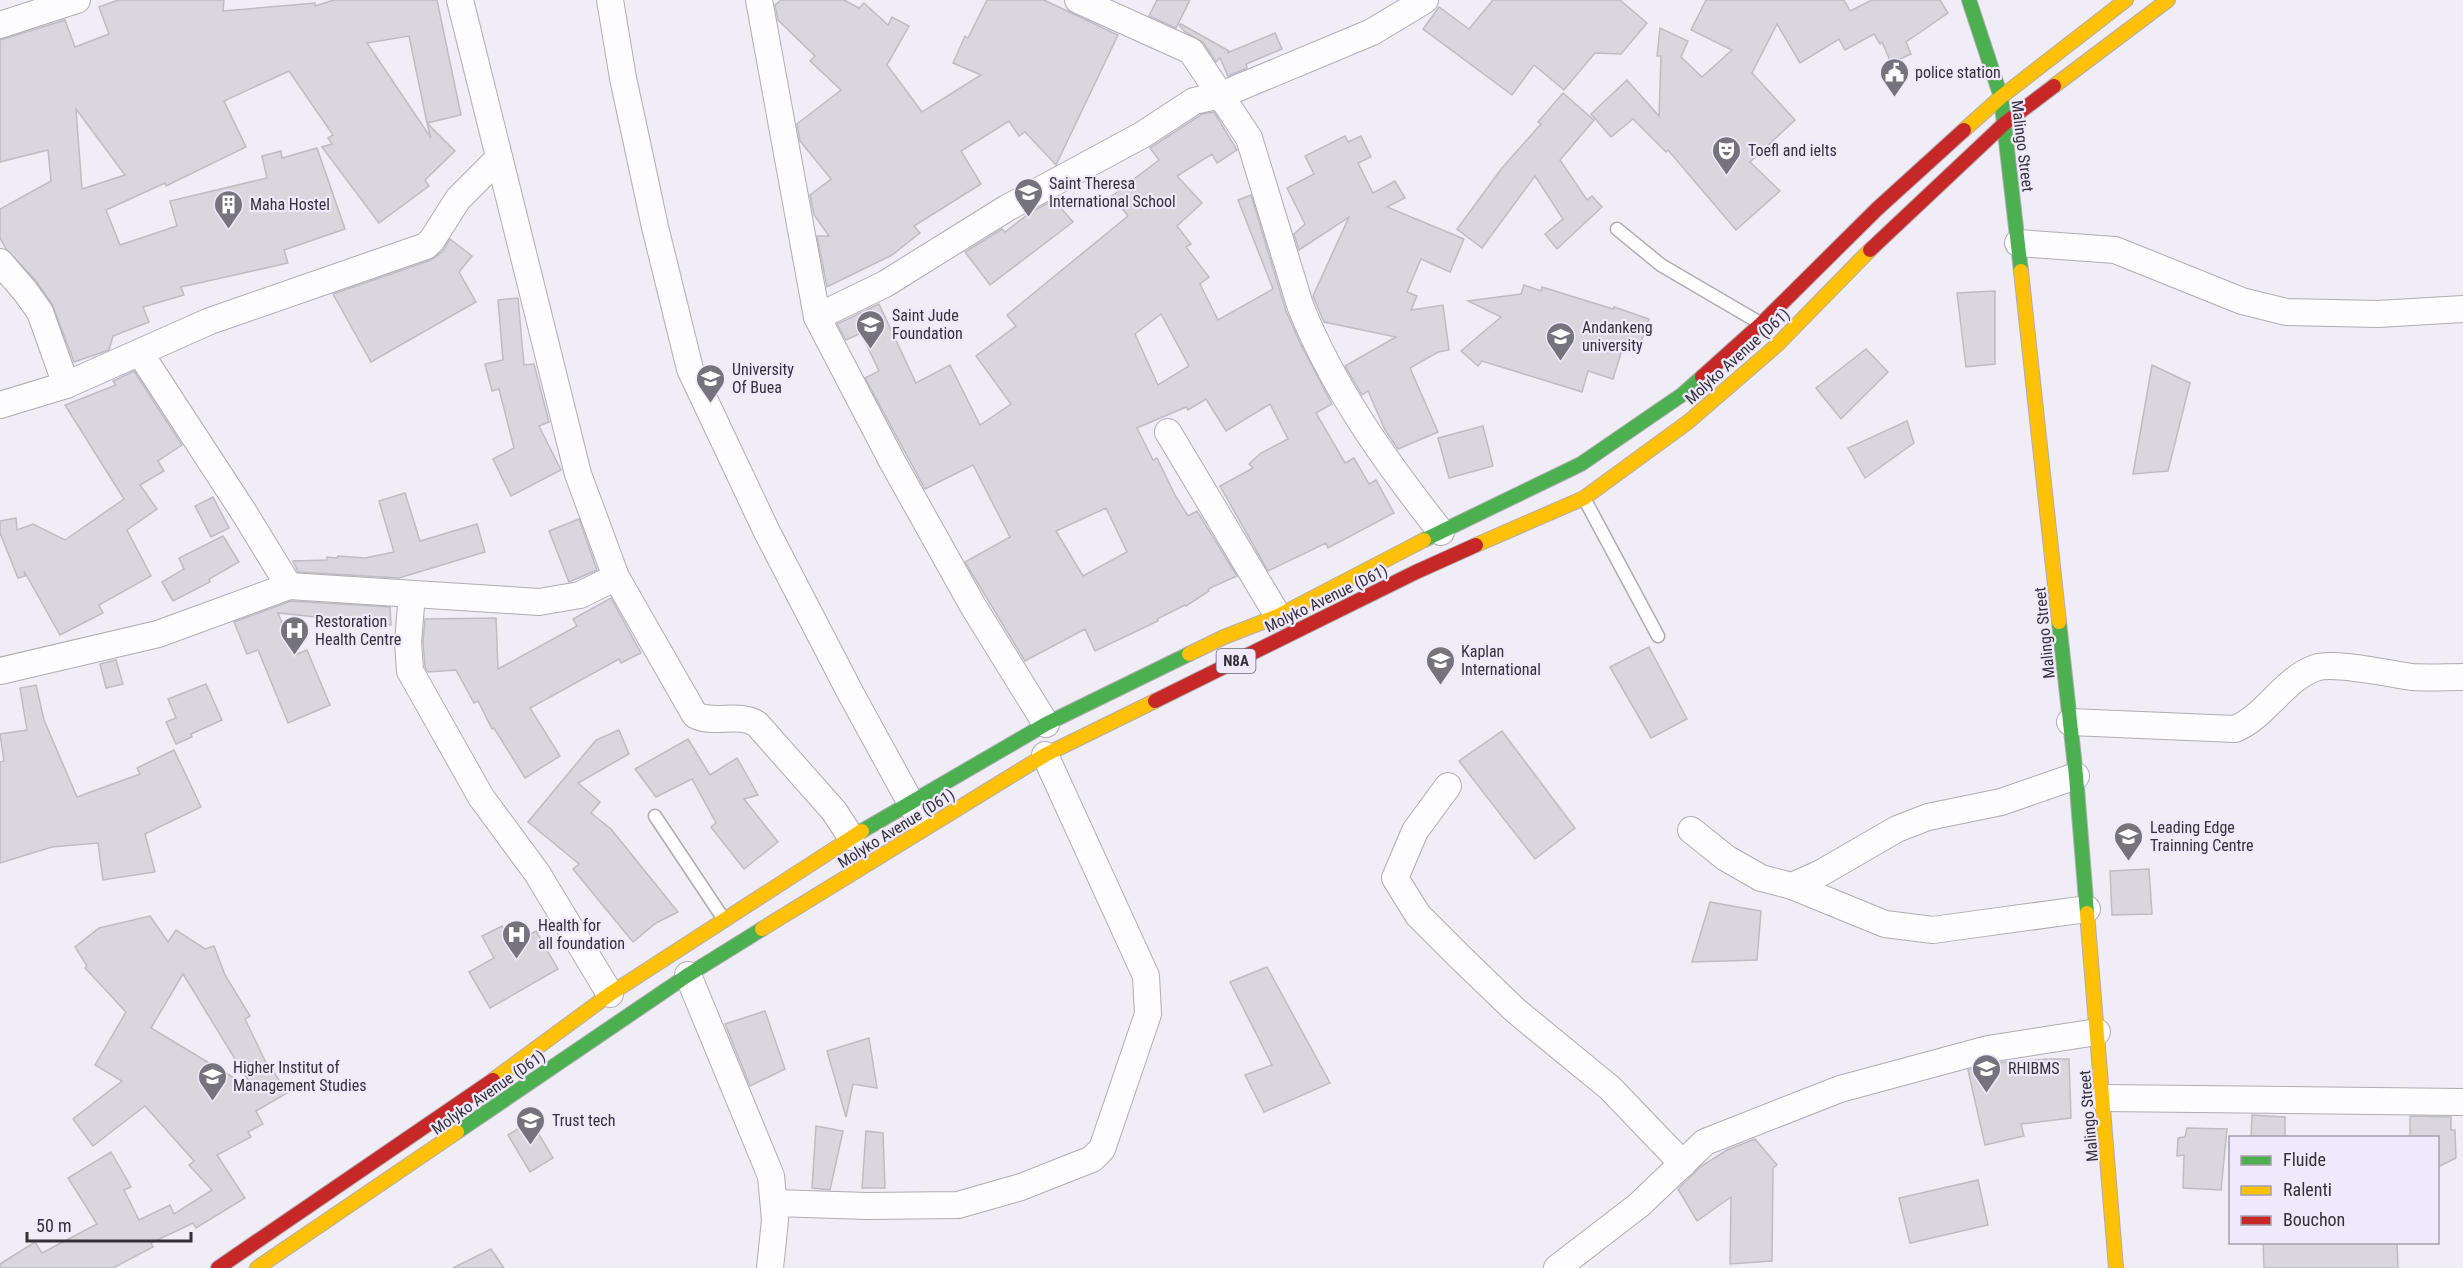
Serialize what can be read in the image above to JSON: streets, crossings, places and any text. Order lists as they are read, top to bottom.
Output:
{
  "streets": {
    "main road": ["Malingo Street", "Molyko Avenue (D61)", "N8A"]
  },
  "crossings": [
    ["Malingo Street", "Molyko Avenue (D61)"]
  ],
  "places": {
    "public building": ["police station"],
    "theatre": ["Toefl and ielts"],
    "school or university": [
      "Saint Theresa International School",
      "Saint Jude Foundation",
      "Andankeng university",
      "University Of Buea",
      "Kaplan International",
      "Leading Edge Trainning Centre",
      "RHIBMS",
      "Higher Institut of Management Studies",
      "Trust tech"
    ],
    "building": ["Maha Hostel"],
    "hospital": ["Restoration Health Centre", "Health for all foundation"]
  },
  "legend": ["Fluide", "Ralenti", "Bouchon"],
  "scale_bar": "50 m"
}
